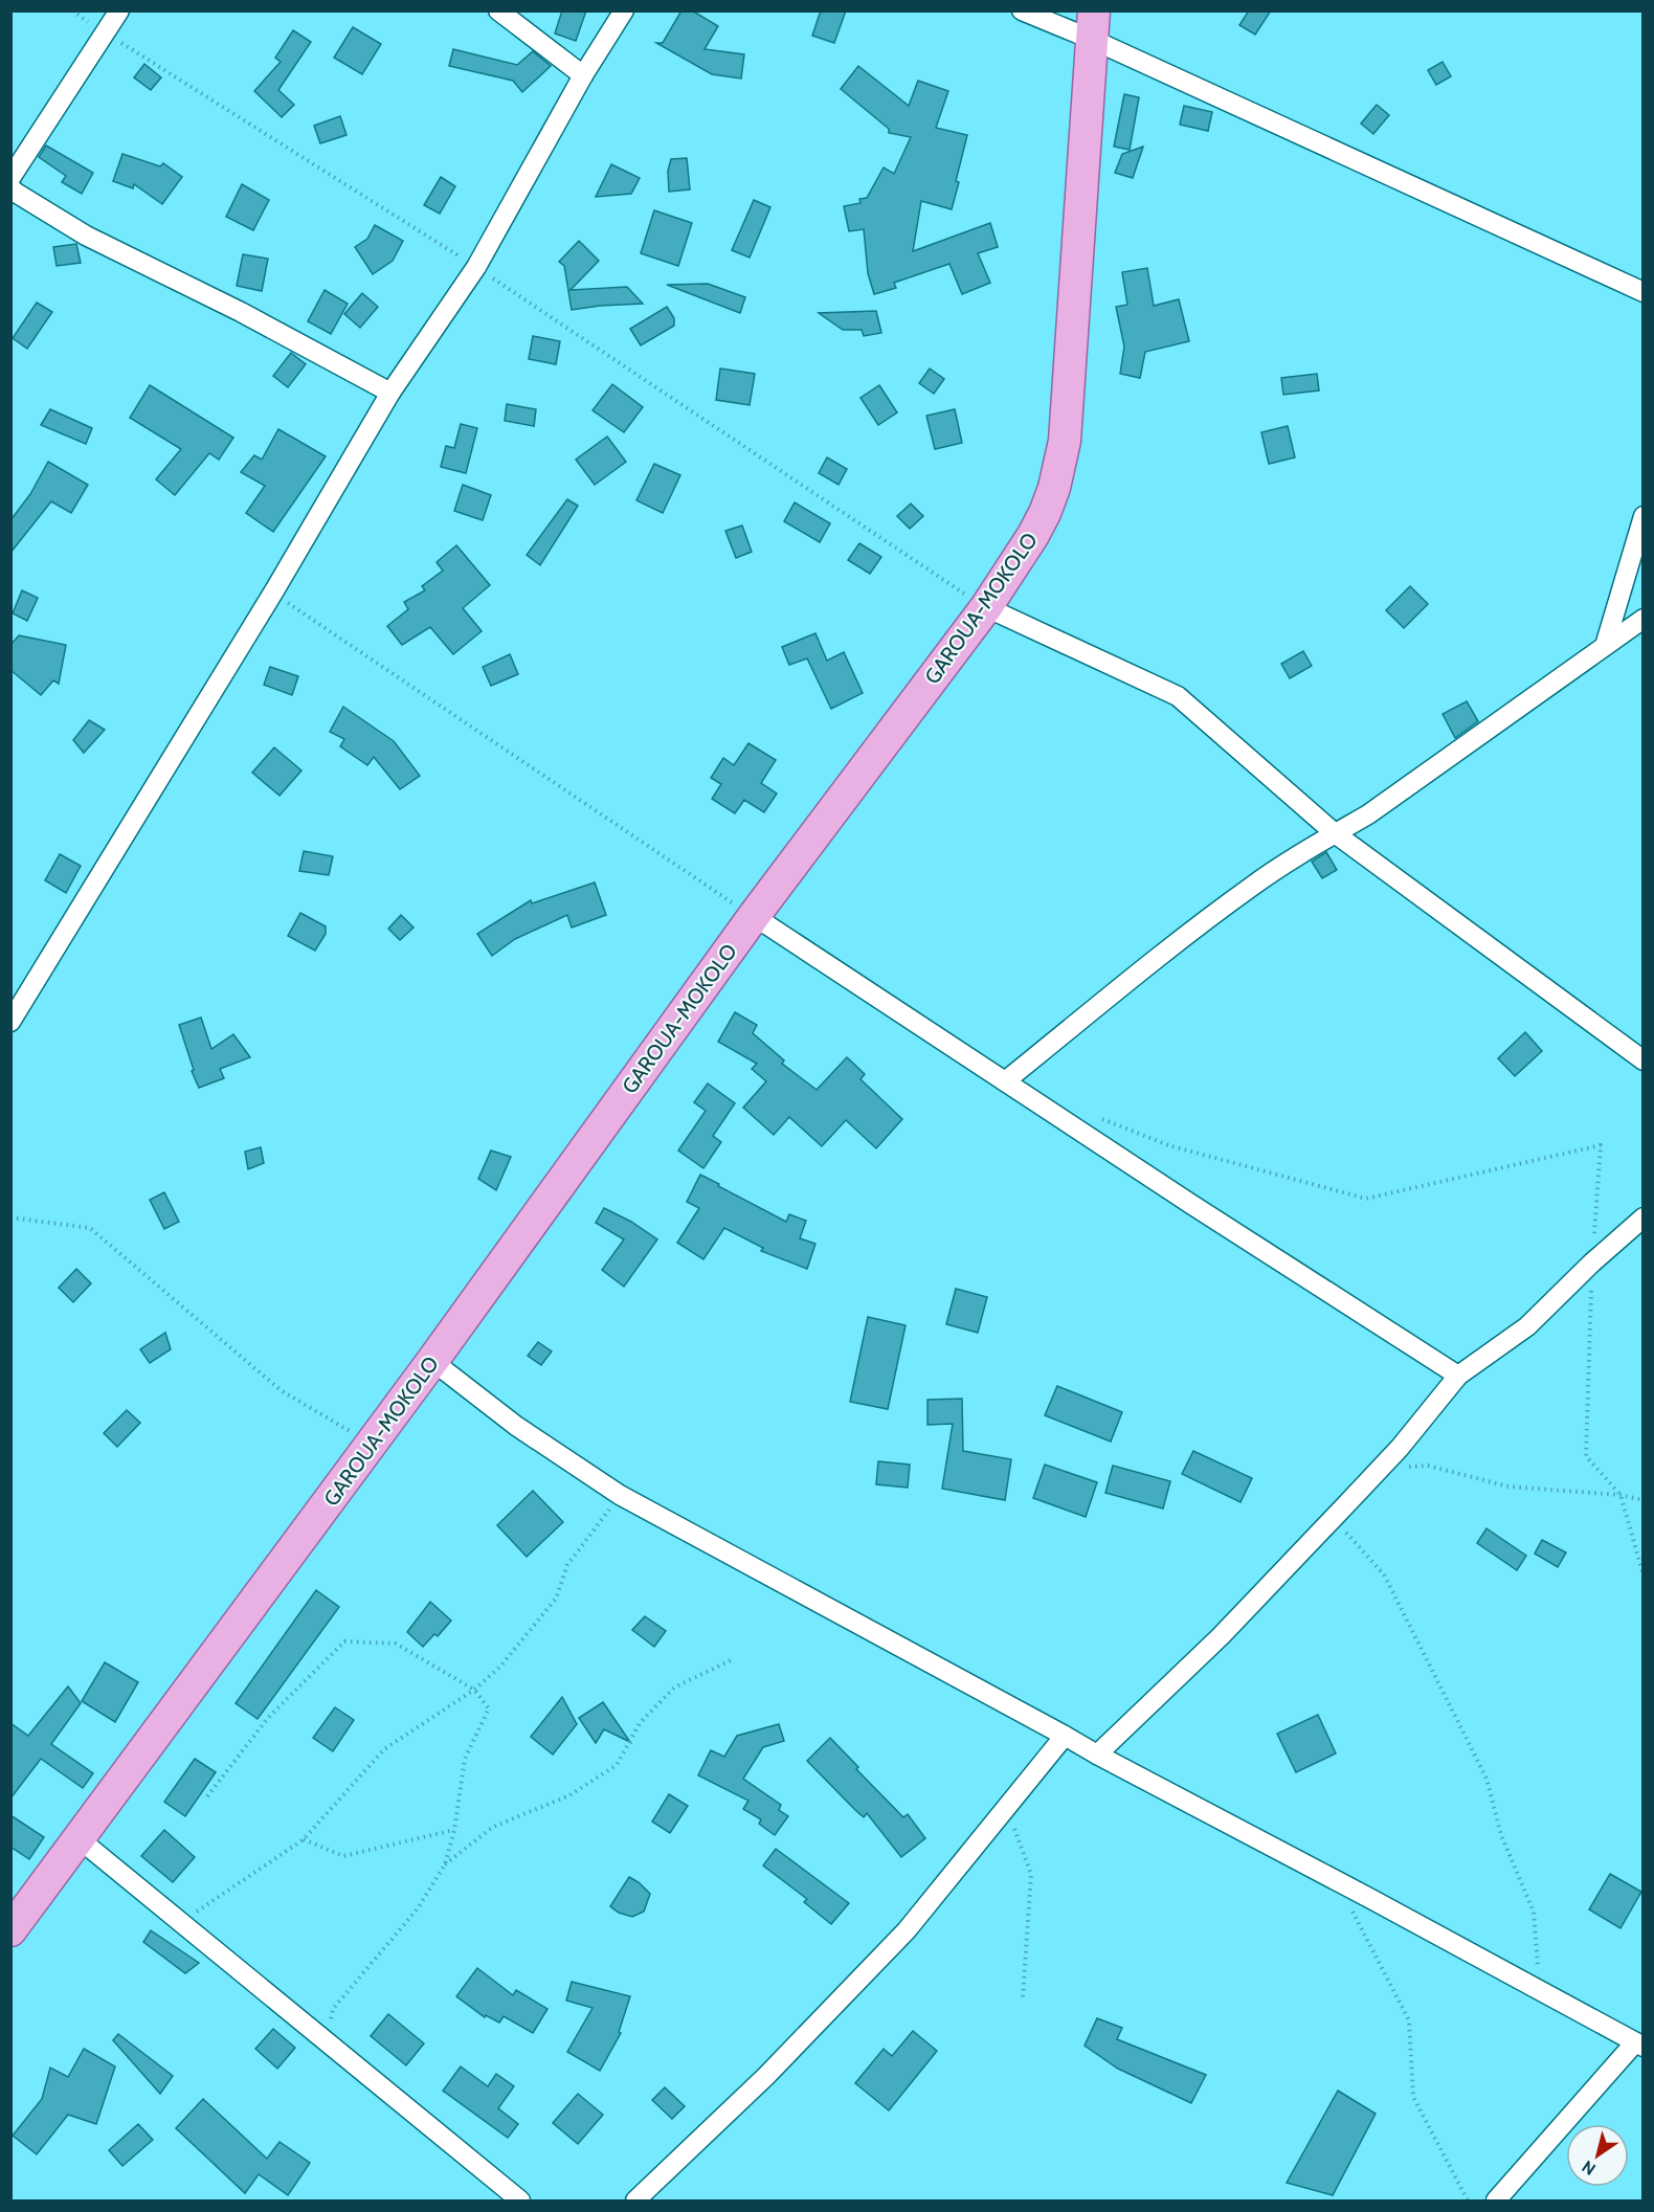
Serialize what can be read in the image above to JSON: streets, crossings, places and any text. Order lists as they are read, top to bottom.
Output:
{
  "streets": {
    "main road": ["GAROUA-MOKOLO"]
  },
  "north": "bottom left"
}
